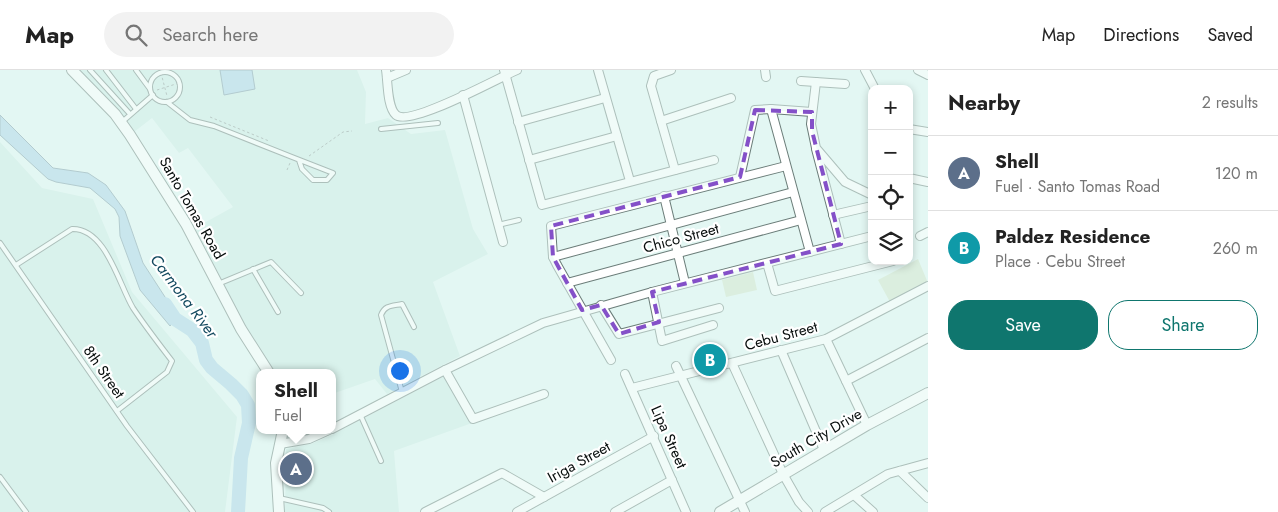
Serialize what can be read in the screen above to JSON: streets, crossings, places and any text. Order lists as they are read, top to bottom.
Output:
{
  "streets": {
    "street": [
      "Santo Tomas Road",
      "Chico Street",
      "Cebu Street",
      "Lipa Street",
      "South City Drive",
      "Iriga Street"
    ],
    "lane": ["8th Street"]
  },
  "crossings": [
    ["Cebu Street", "Lipa Street"],
    ["Lipa Street", "Iriga Street"]
  ],
  "water": ["Carmona River"],
  "page": {
    "header": "Map",
    "search": "Search here",
    "nav": ["Map", "Directions", "Saved"],
    "heading": ["Nearby", "2 results"],
    "map_buttons": ["+", "−"],
    "list": [
      {
        "mark": "A",
        "name": "Shell",
        "note": "Fuel · Santo Tomas Road",
        "value": "120 m"
      },
      {
        "mark": "B",
        "name": "Paldez Residence",
        "note": "Place · Cebu Street",
        "value": "260 m"
      }
    ],
    "buttons": ["Save", "Share"],
    "pins": ["B", "A"],
    "popup": ["Shell", "Fuel"]
  }
}
